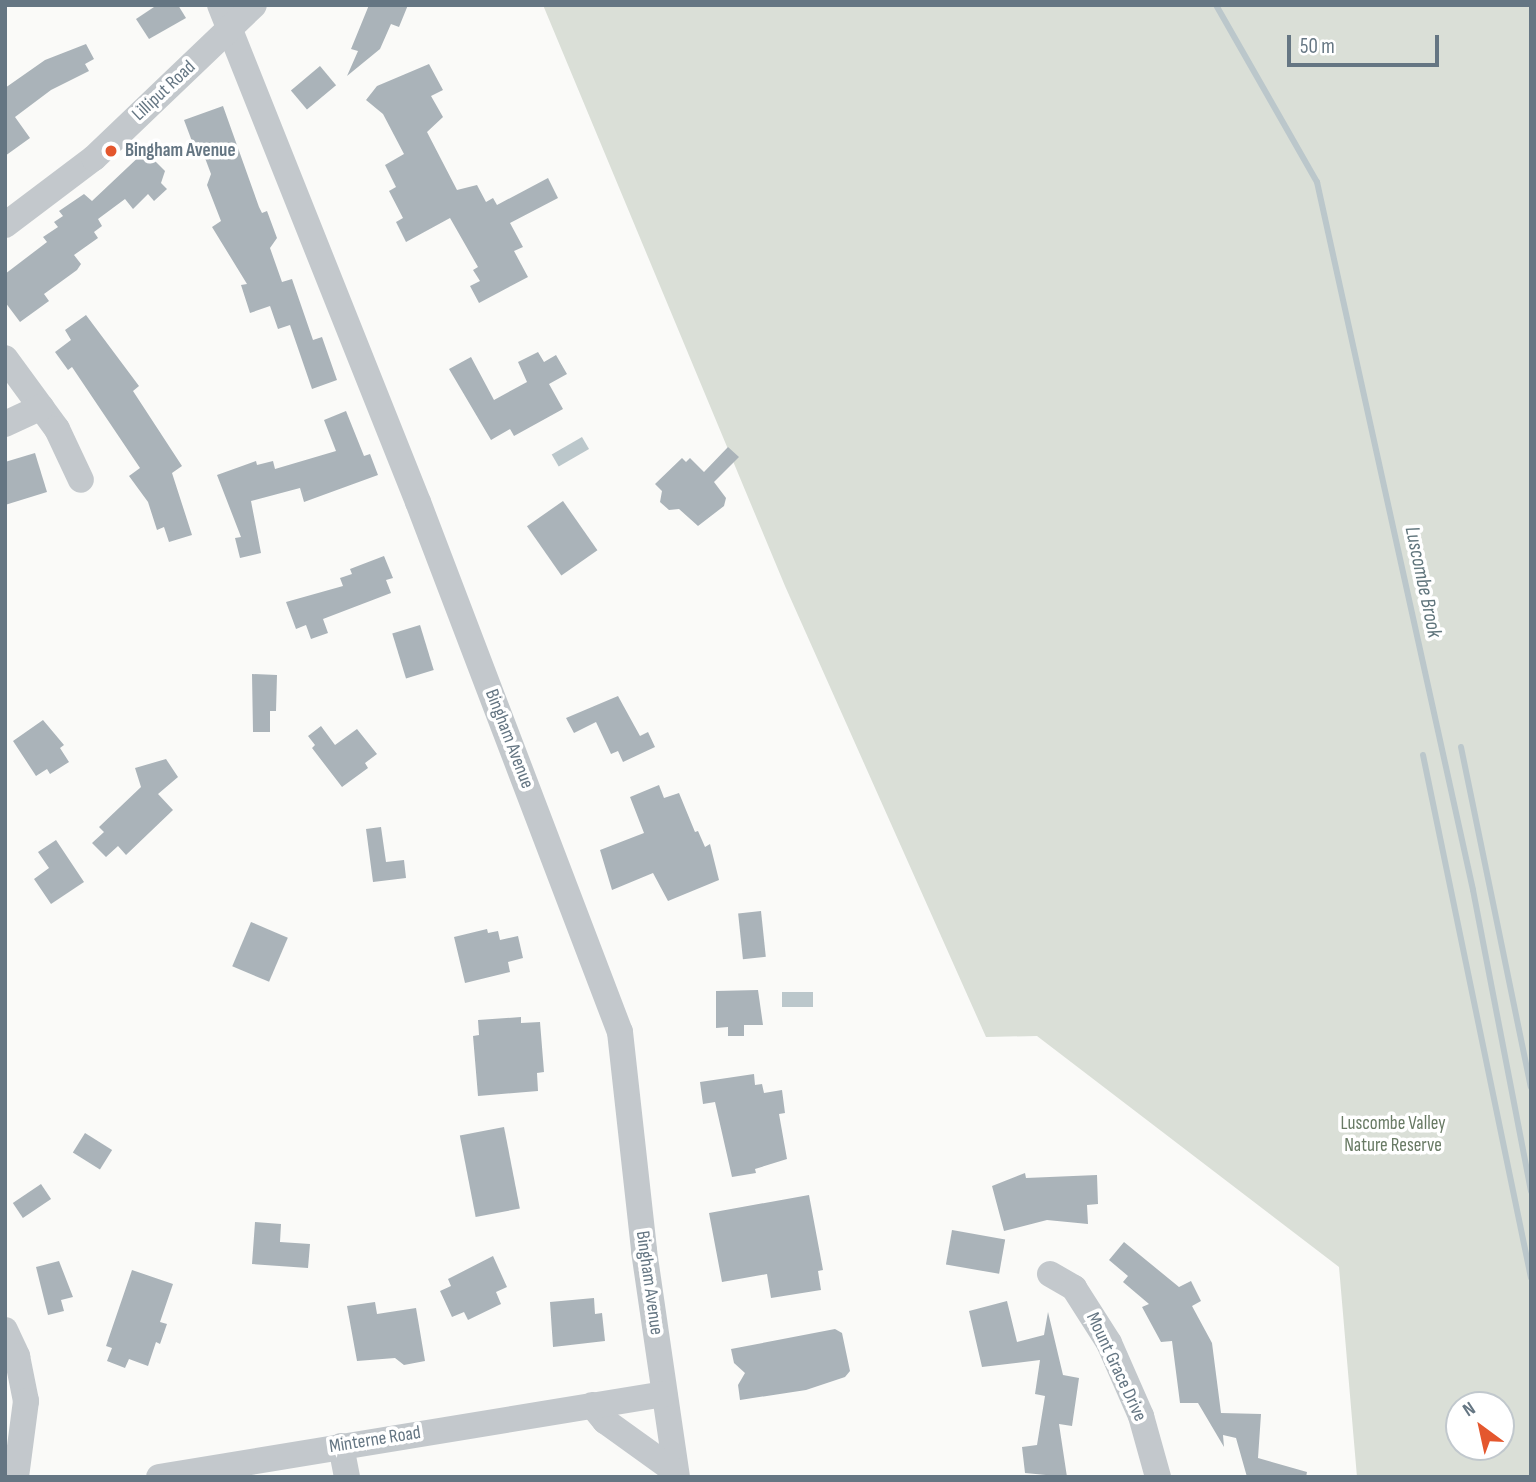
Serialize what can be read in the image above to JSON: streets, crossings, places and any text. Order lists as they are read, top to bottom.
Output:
{
  "streets": {
    "street": [
      "Lilliput Road",
      "Bingham Avenue",
      "Mount Grace Drive",
      "Minterne Road"
    ]
  },
  "crossings": [
    ["Lilliput Road", "Bingham Avenue"],
    ["Bingham Avenue", "Minterne Road"]
  ],
  "water": ["Luscombe Brook"],
  "parks": ["Luscombe Valley Nature Reserve"],
  "places": ["Bingham Avenue"],
  "scale_bar": "50 m",
  "north": "top left"
}
